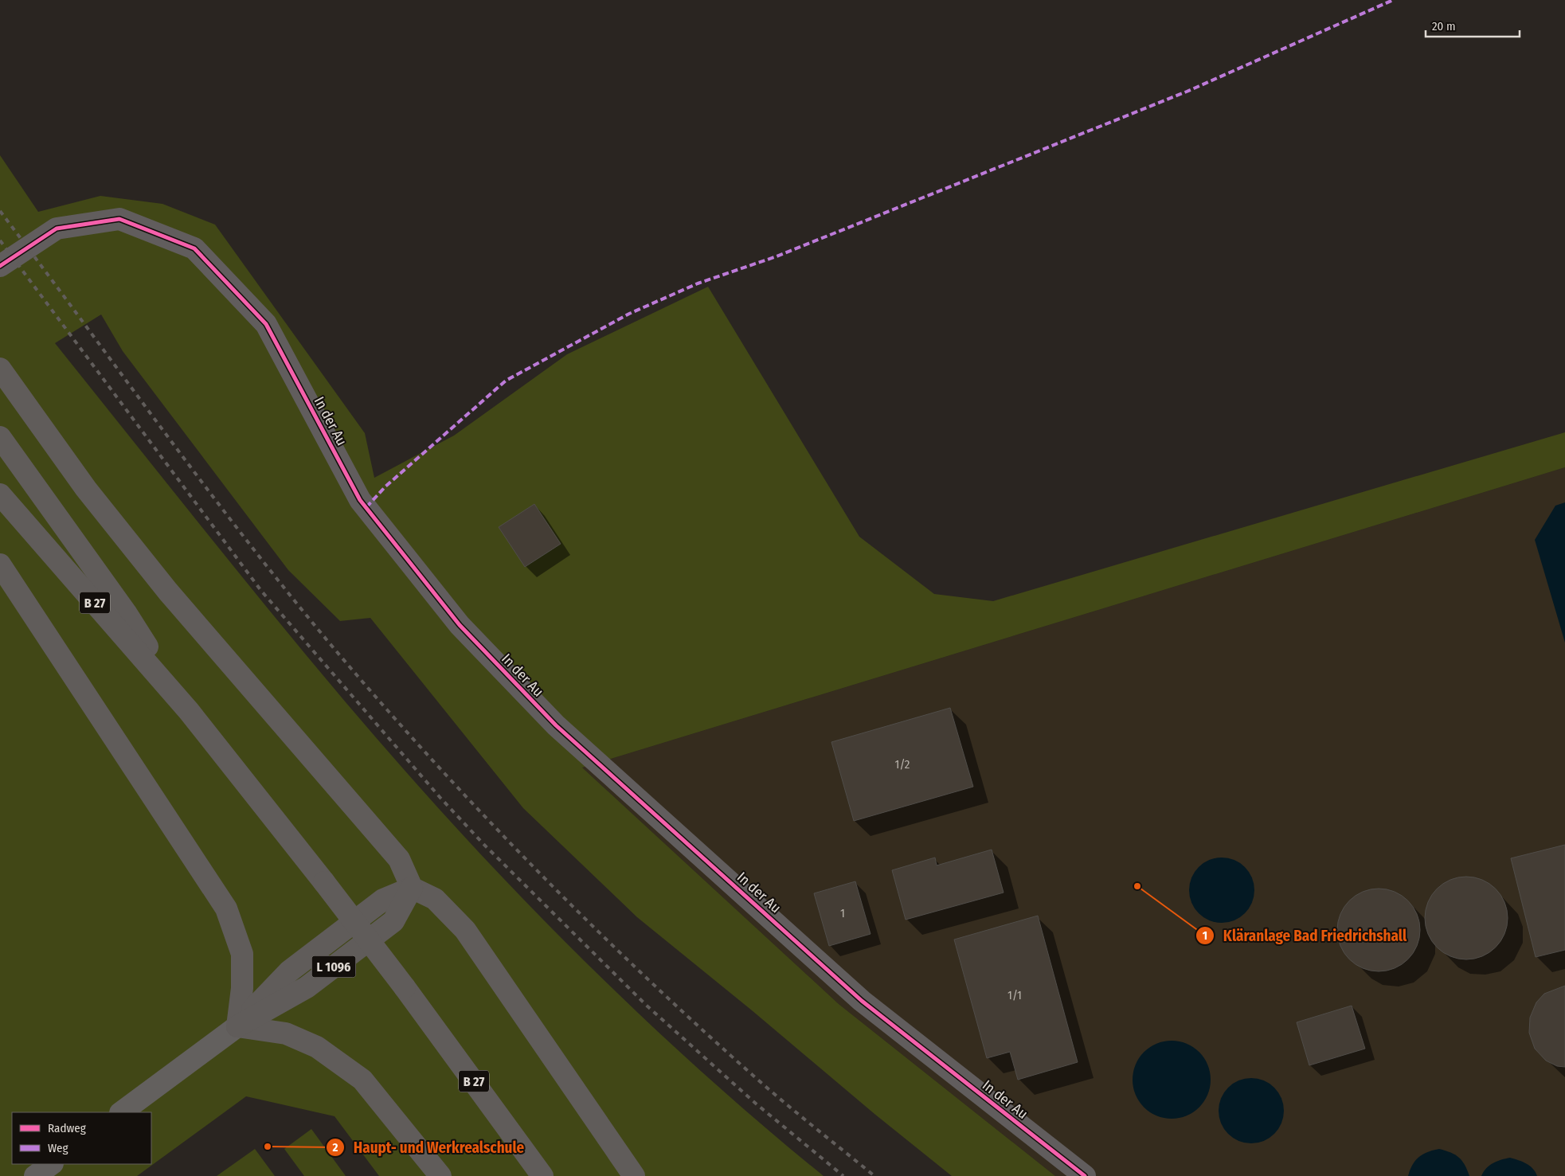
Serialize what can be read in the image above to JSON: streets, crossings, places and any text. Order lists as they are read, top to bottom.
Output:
{
  "streets": {
    "highway": ["B 27", "L 1096"],
    "street": ["In der Au"]
  },
  "places": ["Kläranlage Bad Friedrichshall", "Haupt- und Werkrealschule"],
  "house_numbers": ["1/2", "1", "1/1"],
  "legend": ["Radweg", "Weg"],
  "scale_bar": "20 m"
}
